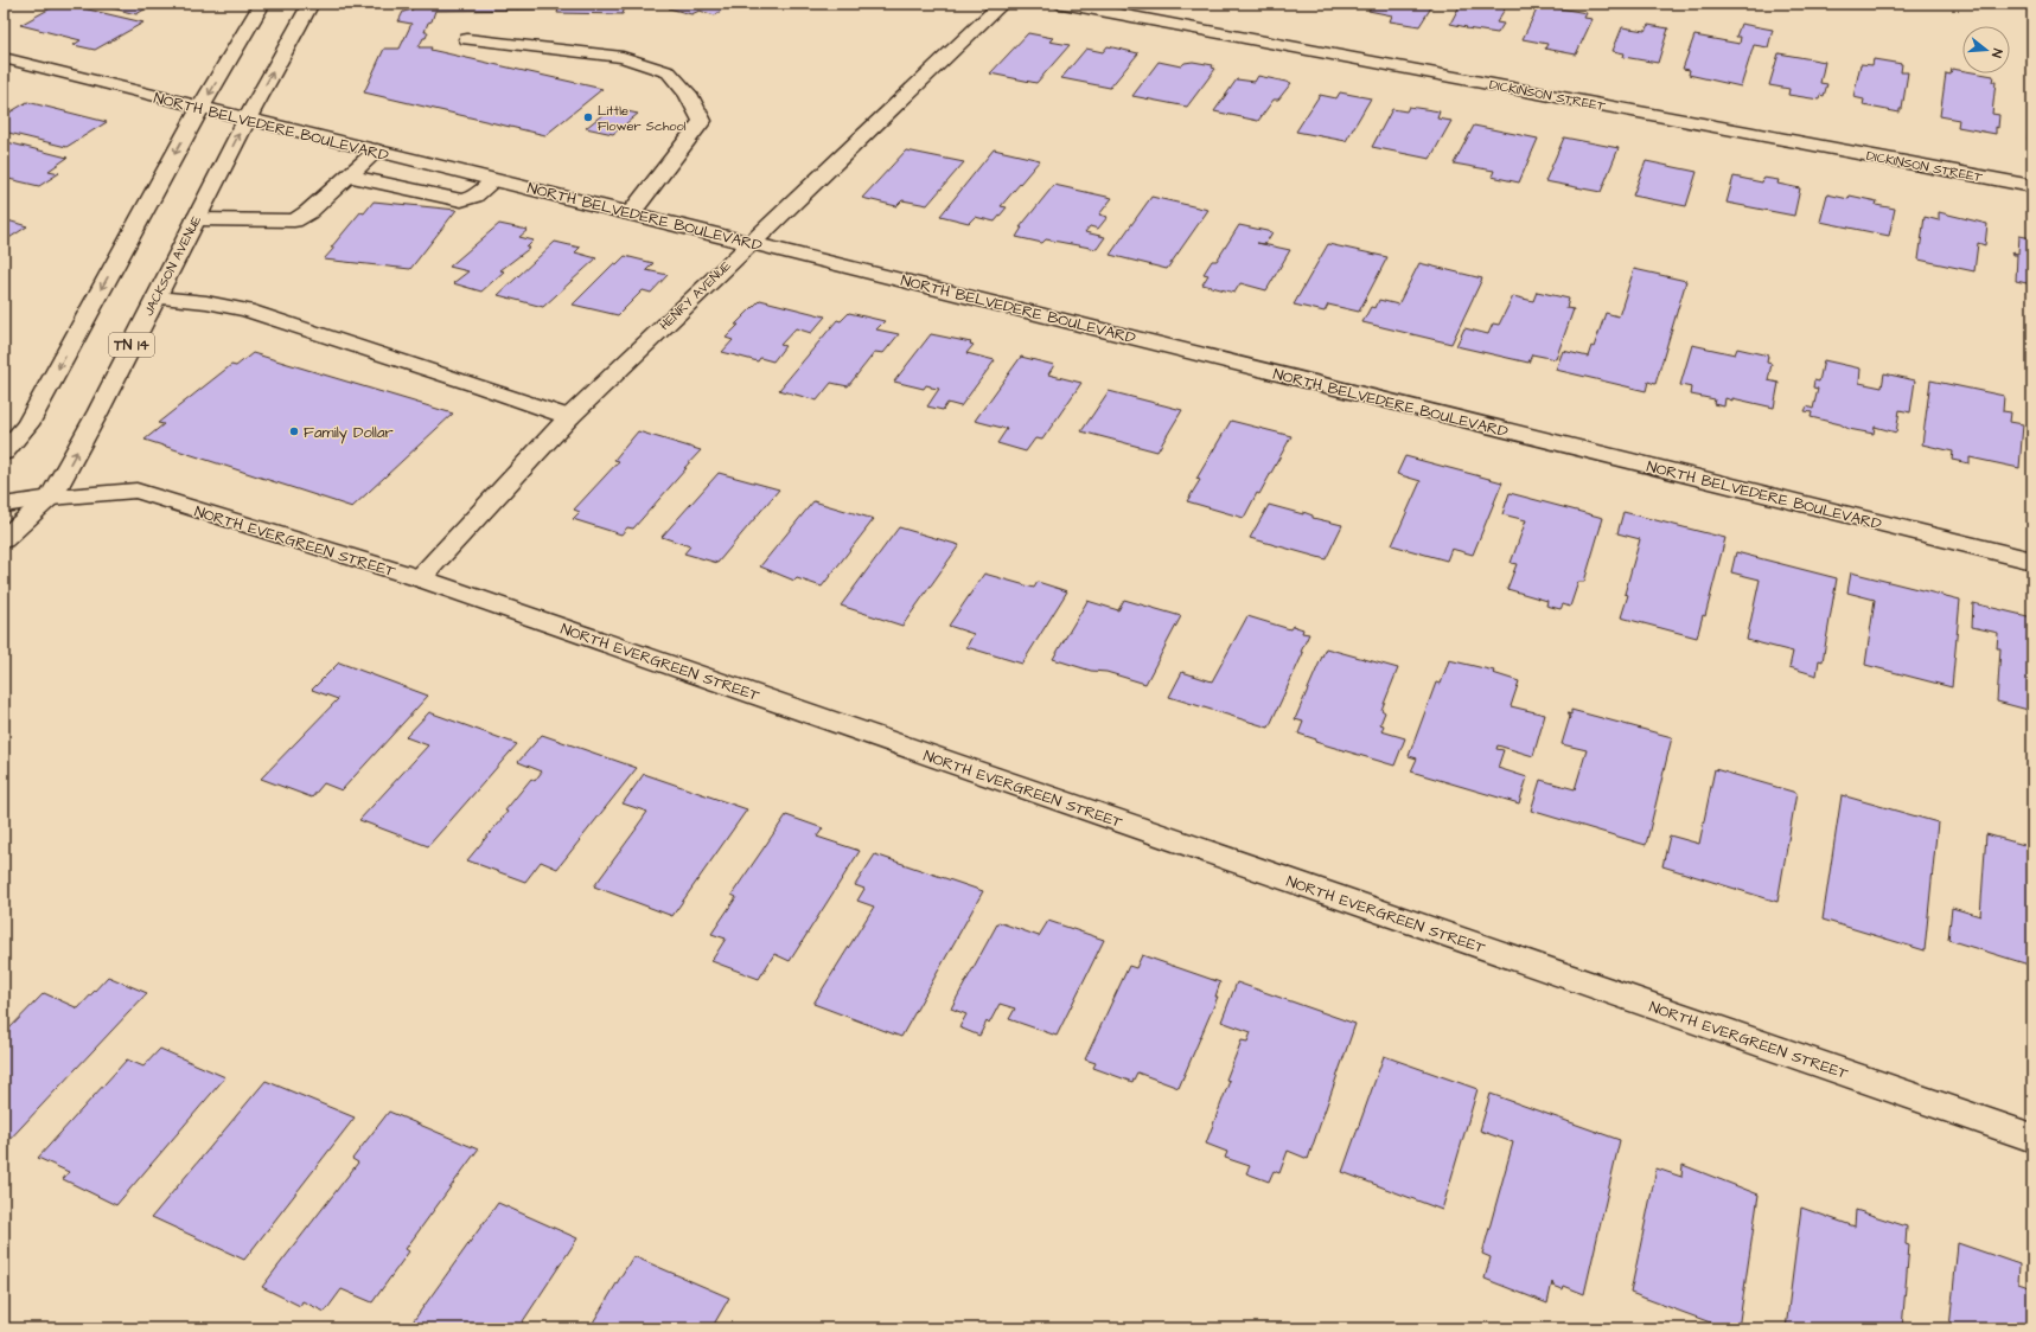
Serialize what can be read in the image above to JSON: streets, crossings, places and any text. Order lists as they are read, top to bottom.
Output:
{
  "streets": {
    "street": [
      "DICKINSON STREET",
      "NORTH BELVEDERE BOULEVARD",
      "JACKSON AVENUE",
      "HENRY AVENUE",
      "TN 14",
      "NORTH EVERGREEN STREET"
    ]
  },
  "crossings": [
    ["NORTH BELVEDERE BOULEVARD", "JACKSON AVENUE"],
    ["NORTH BELVEDERE BOULEVARD", "HENRY AVENUE"],
    ["JACKSON AVENUE", "NORTH EVERGREEN STREET"],
    ["HENRY AVENUE", "NORTH EVERGREEN STREET"]
  ],
  "places": ["Little Flower School", "Family Dollar"],
  "north": "right"
}
